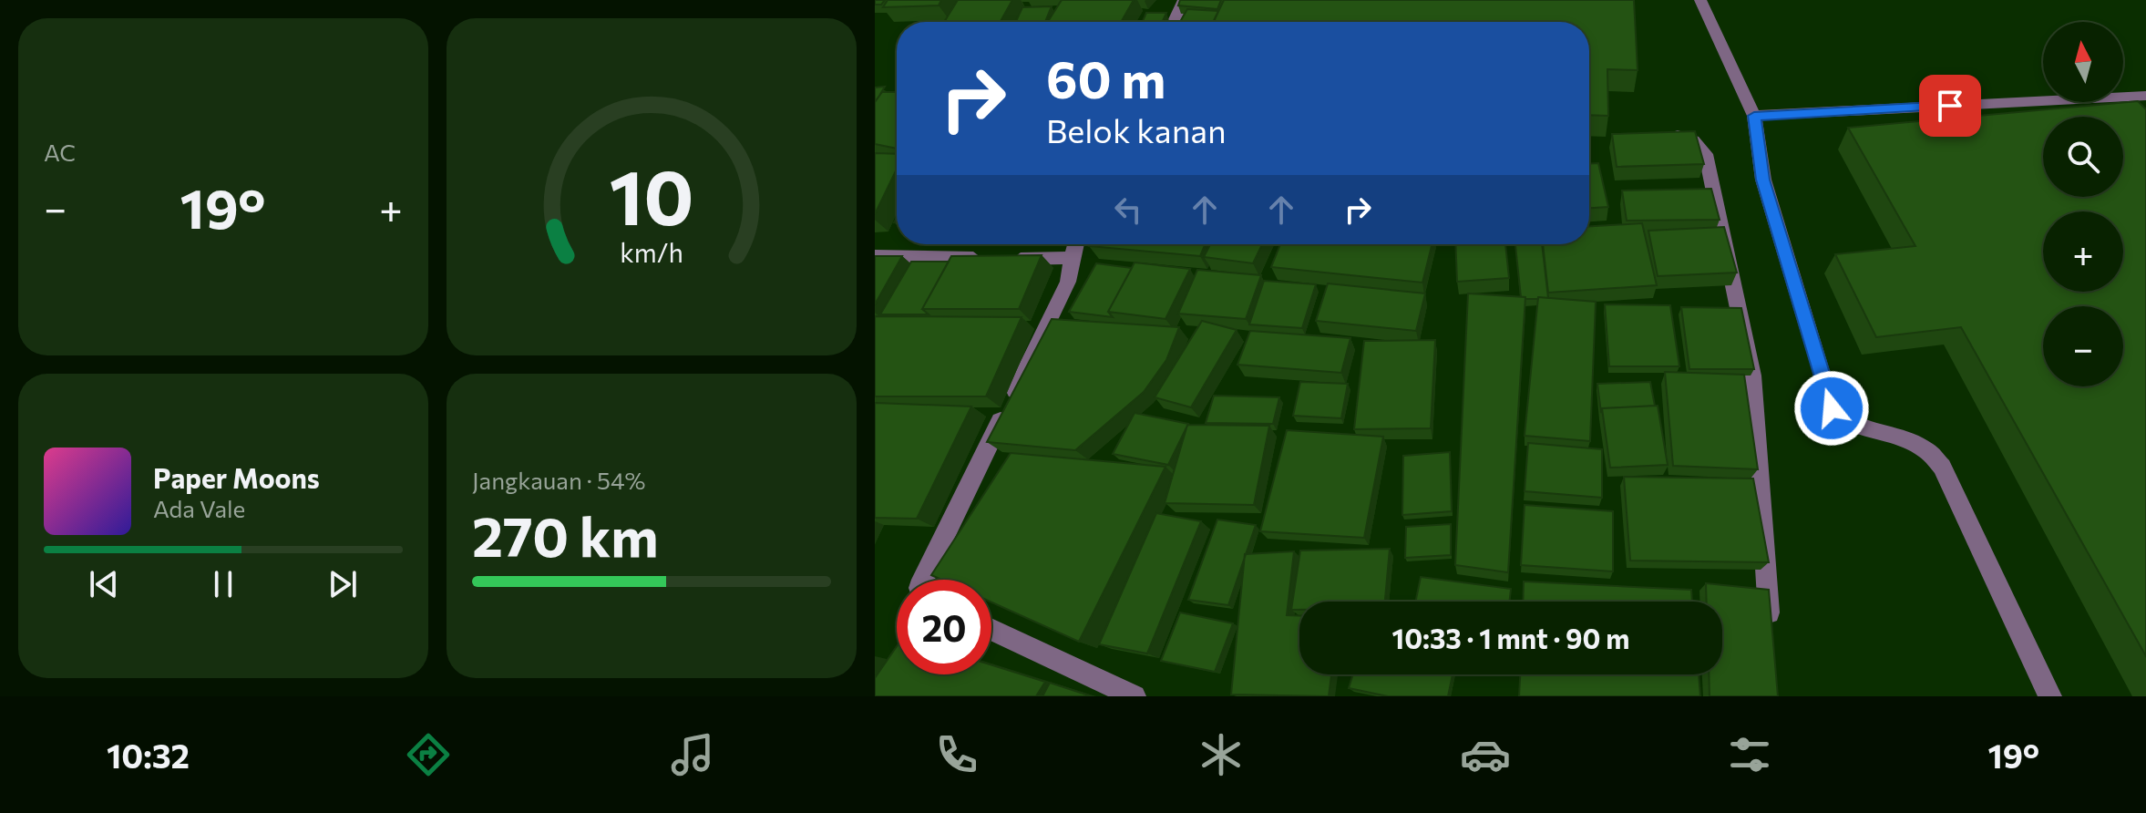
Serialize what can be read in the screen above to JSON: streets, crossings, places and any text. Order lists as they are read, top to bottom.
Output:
{
  "north": "top",
  "page": {
    "tile": [
      "AC",
      ["Jangkauan · 54%", "270 km"]
    ],
    "map_buttons": ["+", "−"],
    "turn": ["60 m", "Belok kanan"],
    "heat": ["−", "19°", "+"],
    "song": ["Paper Moons", "Ada Vale"],
    "limit": "20",
    "trip": "10:33 · 1 mnt · 90 m",
    "tabs": ["10:32", "19°"],
    "gauge": ["10", "km/h"]
  }
}
